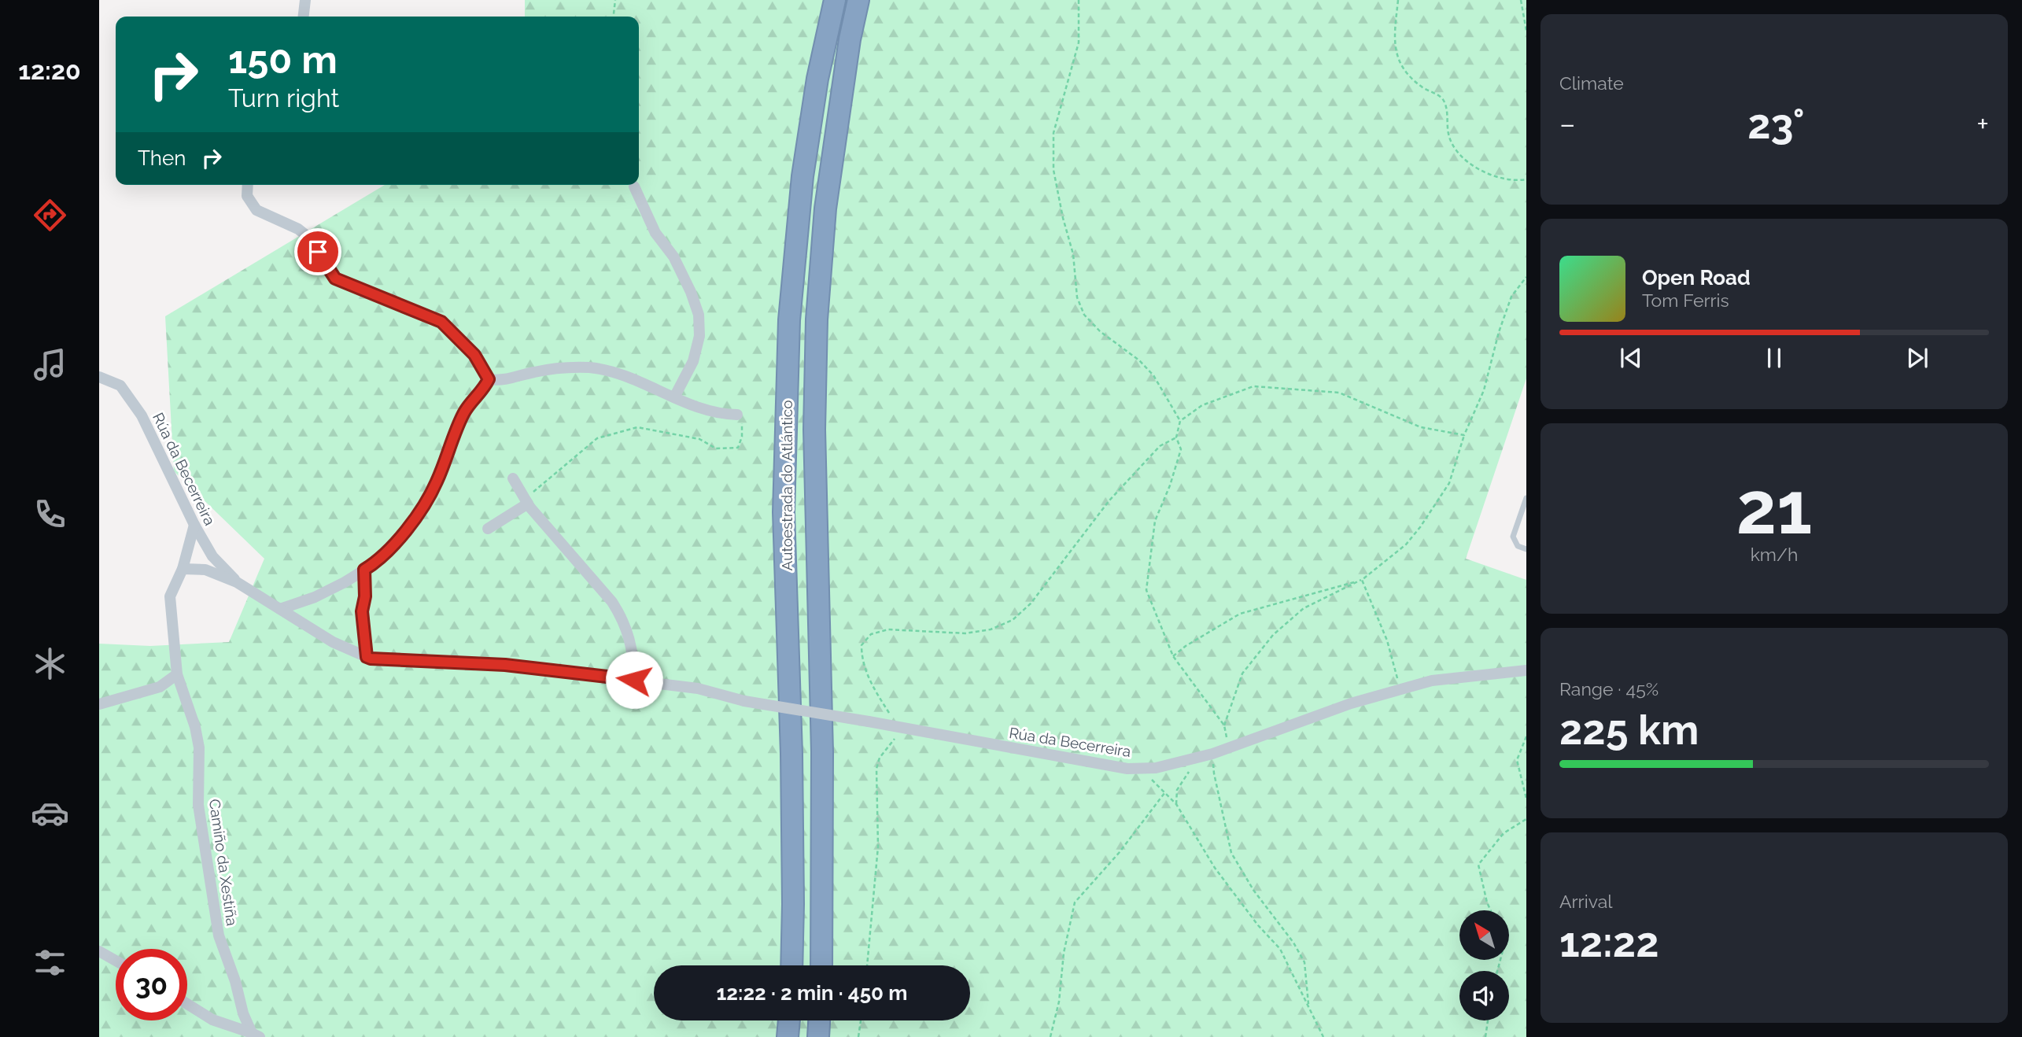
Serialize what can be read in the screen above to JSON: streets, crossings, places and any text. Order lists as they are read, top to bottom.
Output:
{
  "streets": {
    "highway": ["Autoestrada do Atlántico"],
    "street": ["Rúa da Becerreira", "Camiño da Xestiña"]
  },
  "crossings": [
    ["Rúa da Becerreira", "Camiño da Xestiña"]
  ],
  "north": "top left",
  "page": {
    "tabs": "12:20",
    "tile": [
      "Climate",
      ["21", "km/h"],
      ["Range · 45%", "225 km"],
      ["Arrival", "12:22"]
    ],
    "turn": ["150 m", "Turn right"],
    "heat": ["−", "23°", "+"],
    "then": "Then",
    "song": ["Open Road", "Tom Ferris"],
    "limit": "30",
    "trip": "12:22 · 2 min · 450 m"
  }
}
